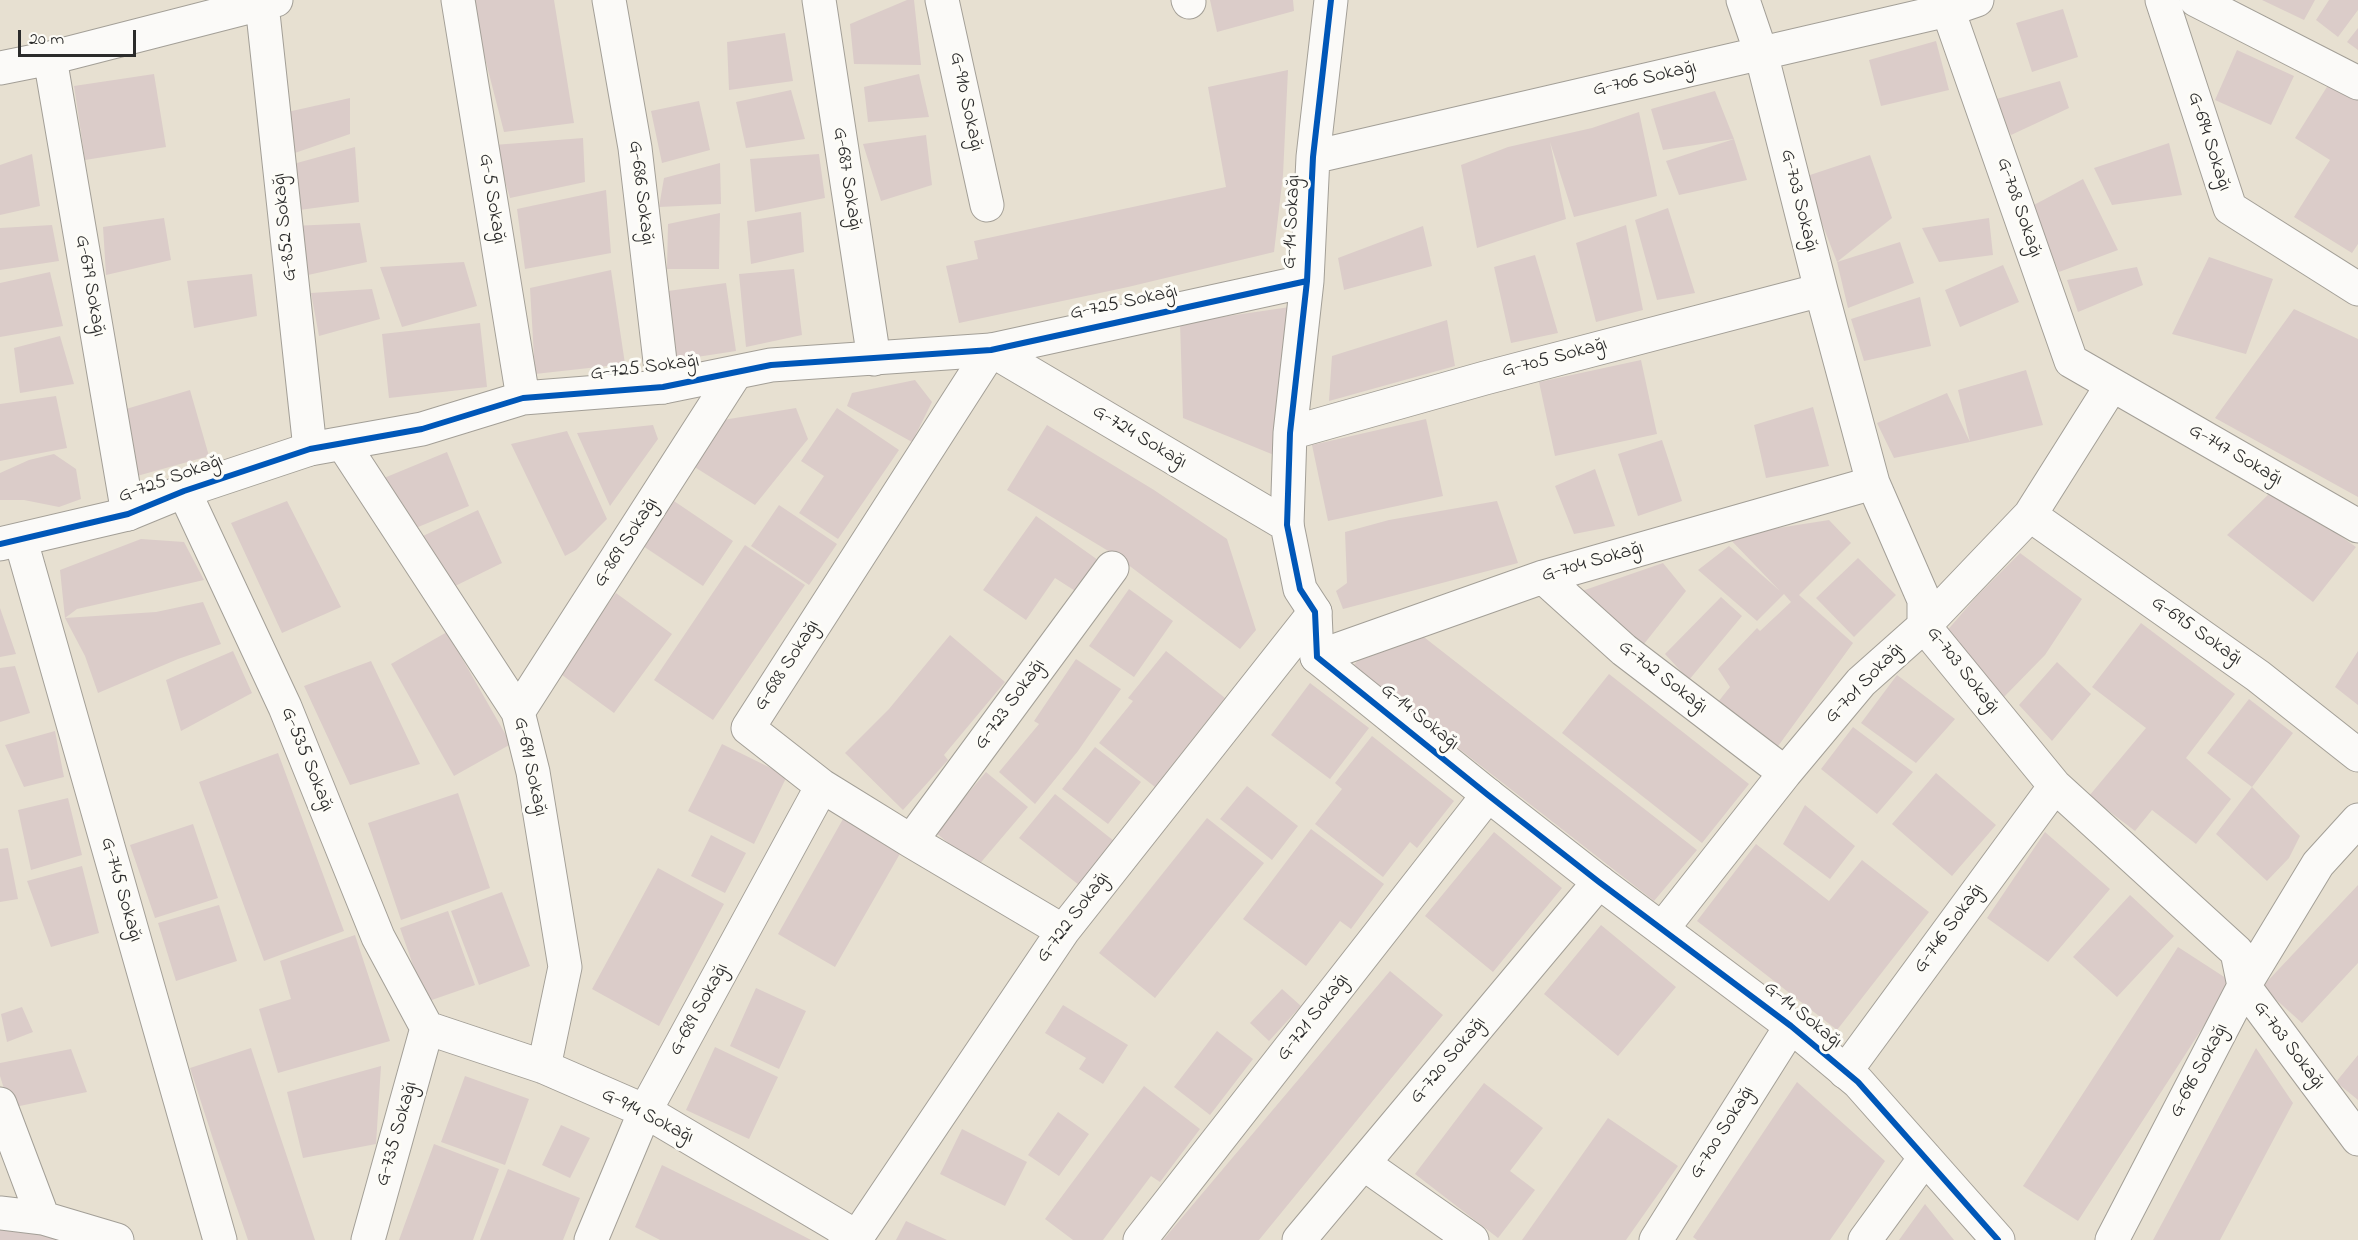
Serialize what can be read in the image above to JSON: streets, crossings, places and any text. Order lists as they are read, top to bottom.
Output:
{
  "streets": {
    "street": [
      "G-706 Sokağı",
      "G-910 Sokağı",
      "G-694 Sokağı",
      "G-687 Sokağı",
      "G-686 Sokağı",
      "G-5 Sokağı",
      "G-703 Sokağı",
      "G-708 Sokağı",
      "G-14 Sokağı",
      "G-852 Sokağı",
      "G-679 Sokağı",
      "G-725 Sokağı",
      "G-705 Sokağı",
      "G-724 Sokağı",
      "G-747 Sokağı",
      "G-869 Sokağı",
      "G-704 Sokağı",
      "G-695 Sokağı",
      "G-688 Sokağı",
      "G-702 Sokağı",
      "G-701 Sokağı",
      "G-723 Sokağı",
      "G-535 Sokağı",
      "G-691 Sokağı",
      "G-745 Sokağı",
      "G-722 Sokağı",
      "G-746 Sokağı",
      "G-689 Sokağı",
      "G-721 Sokağı",
      "G-720 Sokağı",
      "G-696 Sokağı",
      "G-914 Sokağı",
      "G-700 Sokağı",
      "G-735 Sokağı"
    ]
  },
  "crossings": [
    ["G-706 Sokağı", "G-703 Sokağı"],
    ["G-706 Sokağı", "G-708 Sokağı"],
    ["G-706 Sokağı", "G-14 Sokağı"],
    ["G-687 Sokağı", "G-725 Sokağı"],
    ["G-686 Sokağı", "G-725 Sokağı"],
    ["G-5 Sokağı", "G-725 Sokağı"],
    ["G-703 Sokağı", "G-705 Sokağı"],
    ["G-703 Sokağı", "G-704 Sokağı"],
    ["G-703 Sokağı", "G-701 Sokağı"],
    ["G-703 Sokağı", "G-746 Sokağı"],
    ["G-703 Sokağı", "G-696 Sokağı"],
    ["G-708 Sokağı", "G-747 Sokağı"],
    ["G-708 Sokağı", "G-701 Sokağı"],
    ["G-14 Sokağı", "G-725 Sokağı"],
    ["G-14 Sokağı", "G-705 Sokağı"],
    ["G-14 Sokağı", "G-724 Sokağı"],
    ["G-14 Sokağı", "G-704 Sokağı"],
    ["G-14 Sokağı", "G-701 Sokağı"],
    ["G-14 Sokağı", "G-722 Sokağı"],
    ["G-14 Sokağı", "G-746 Sokağı"],
    ["G-14 Sokağı", "G-721 Sokağı"],
    ["G-14 Sokağı", "G-720 Sokağı"],
    ["G-14 Sokağı", "G-700 Sokağı"],
    ["G-852 Sokağı", "G-725 Sokağı"],
    ["G-679 Sokağı", "G-725 Sokağı"],
    ["G-725 Sokağı", "G-724 Sokağı"],
    ["G-725 Sokağı", "G-869 Sokağı"],
    ["G-725 Sokağı", "G-688 Sokağı"],
    ["G-725 Sokağı", "G-535 Sokağı"],
    ["G-725 Sokağı", "G-691 Sokağı"],
    ["G-725 Sokağı", "G-745 Sokağı"],
    ["G-724 Sokağı", "G-688 Sokağı"],
    ["G-747 Sokağı", "G-701 Sokağı"],
    ["G-869 Sokağı", "G-691 Sokağı"],
    ["G-704 Sokağı", "G-702 Sokağı"],
    ["G-695 Sokağı", "G-701 Sokağı"],
    ["G-688 Sokağı", "G-723 Sokağı"],
    ["G-688 Sokağı", "G-722 Sokağı"],
    ["G-688 Sokağı", "G-689 Sokağı"],
    ["G-702 Sokağı", "G-701 Sokağı"],
    ["G-535 Sokağı", "G-914 Sokağı"],
    ["G-535 Sokağı", "G-735 Sokağı"],
    ["G-691 Sokağı", "G-914 Sokağı"],
    ["G-689 Sokağı", "G-914 Sokağı"],
    ["G-914 Sokağı", "G-735 Sokağı"]
  ],
  "scale_bar": "20 m"
}
